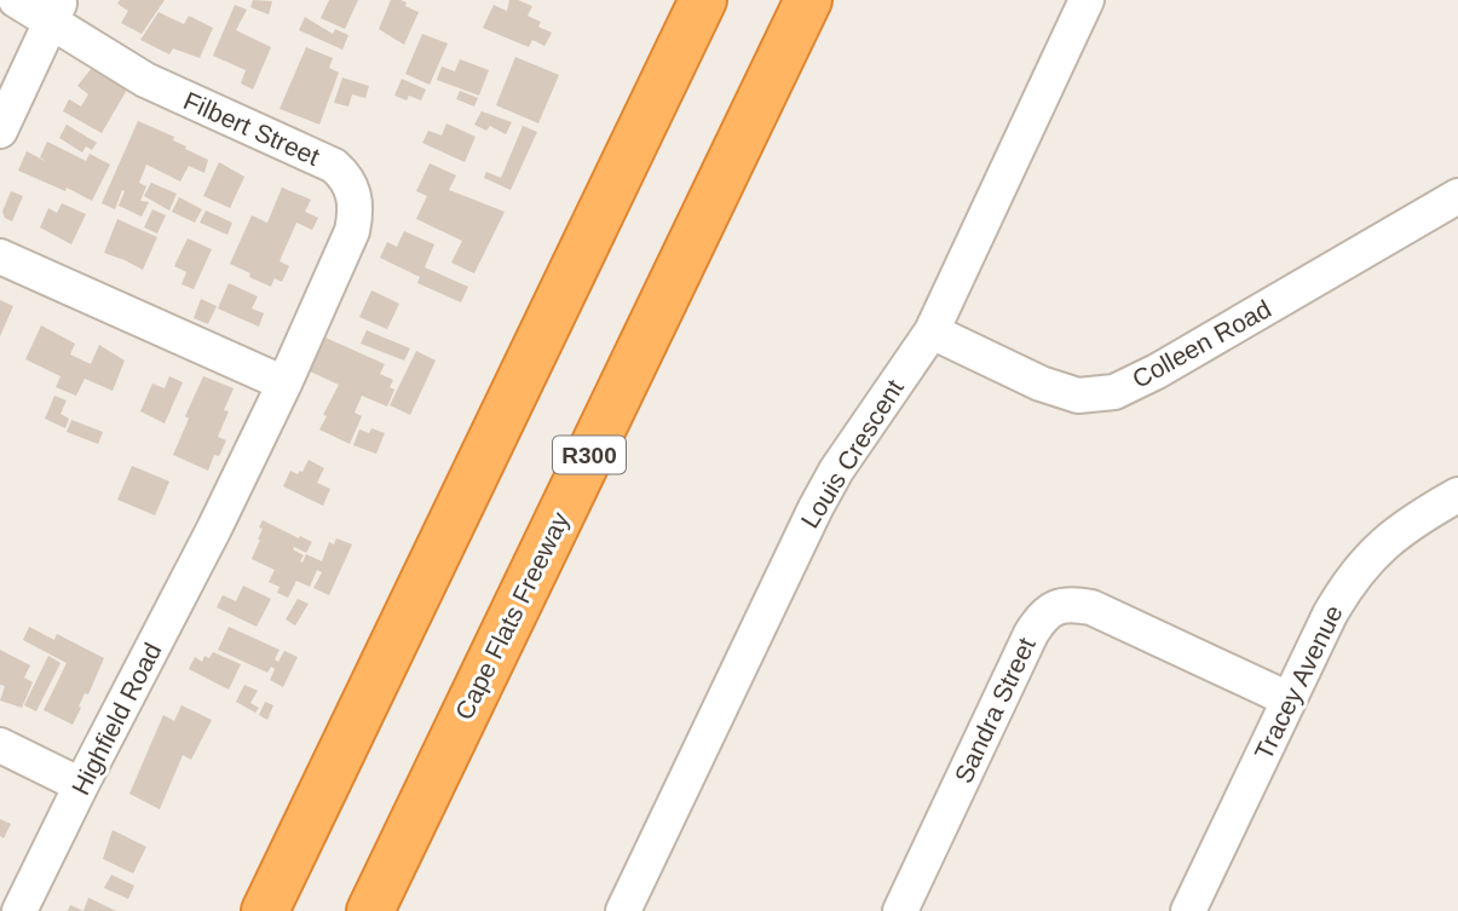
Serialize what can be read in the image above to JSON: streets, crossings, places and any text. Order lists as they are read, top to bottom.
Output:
{
  "streets": {
    "highway": ["R300", "Cape Flats Freeway"],
    "street": [
      "Filbert Street",
      "Colleen Road",
      "Louis Crescent",
      "Tracey Avenue",
      "Sandra Street",
      "Highfield Road"
    ]
  },
  "crossings": [
    ["Filbert Street", "Highfield Road"],
    ["Colleen Road", "Louis Crescent"],
    ["Tracey Avenue", "Sandra Street"]
  ]
}
